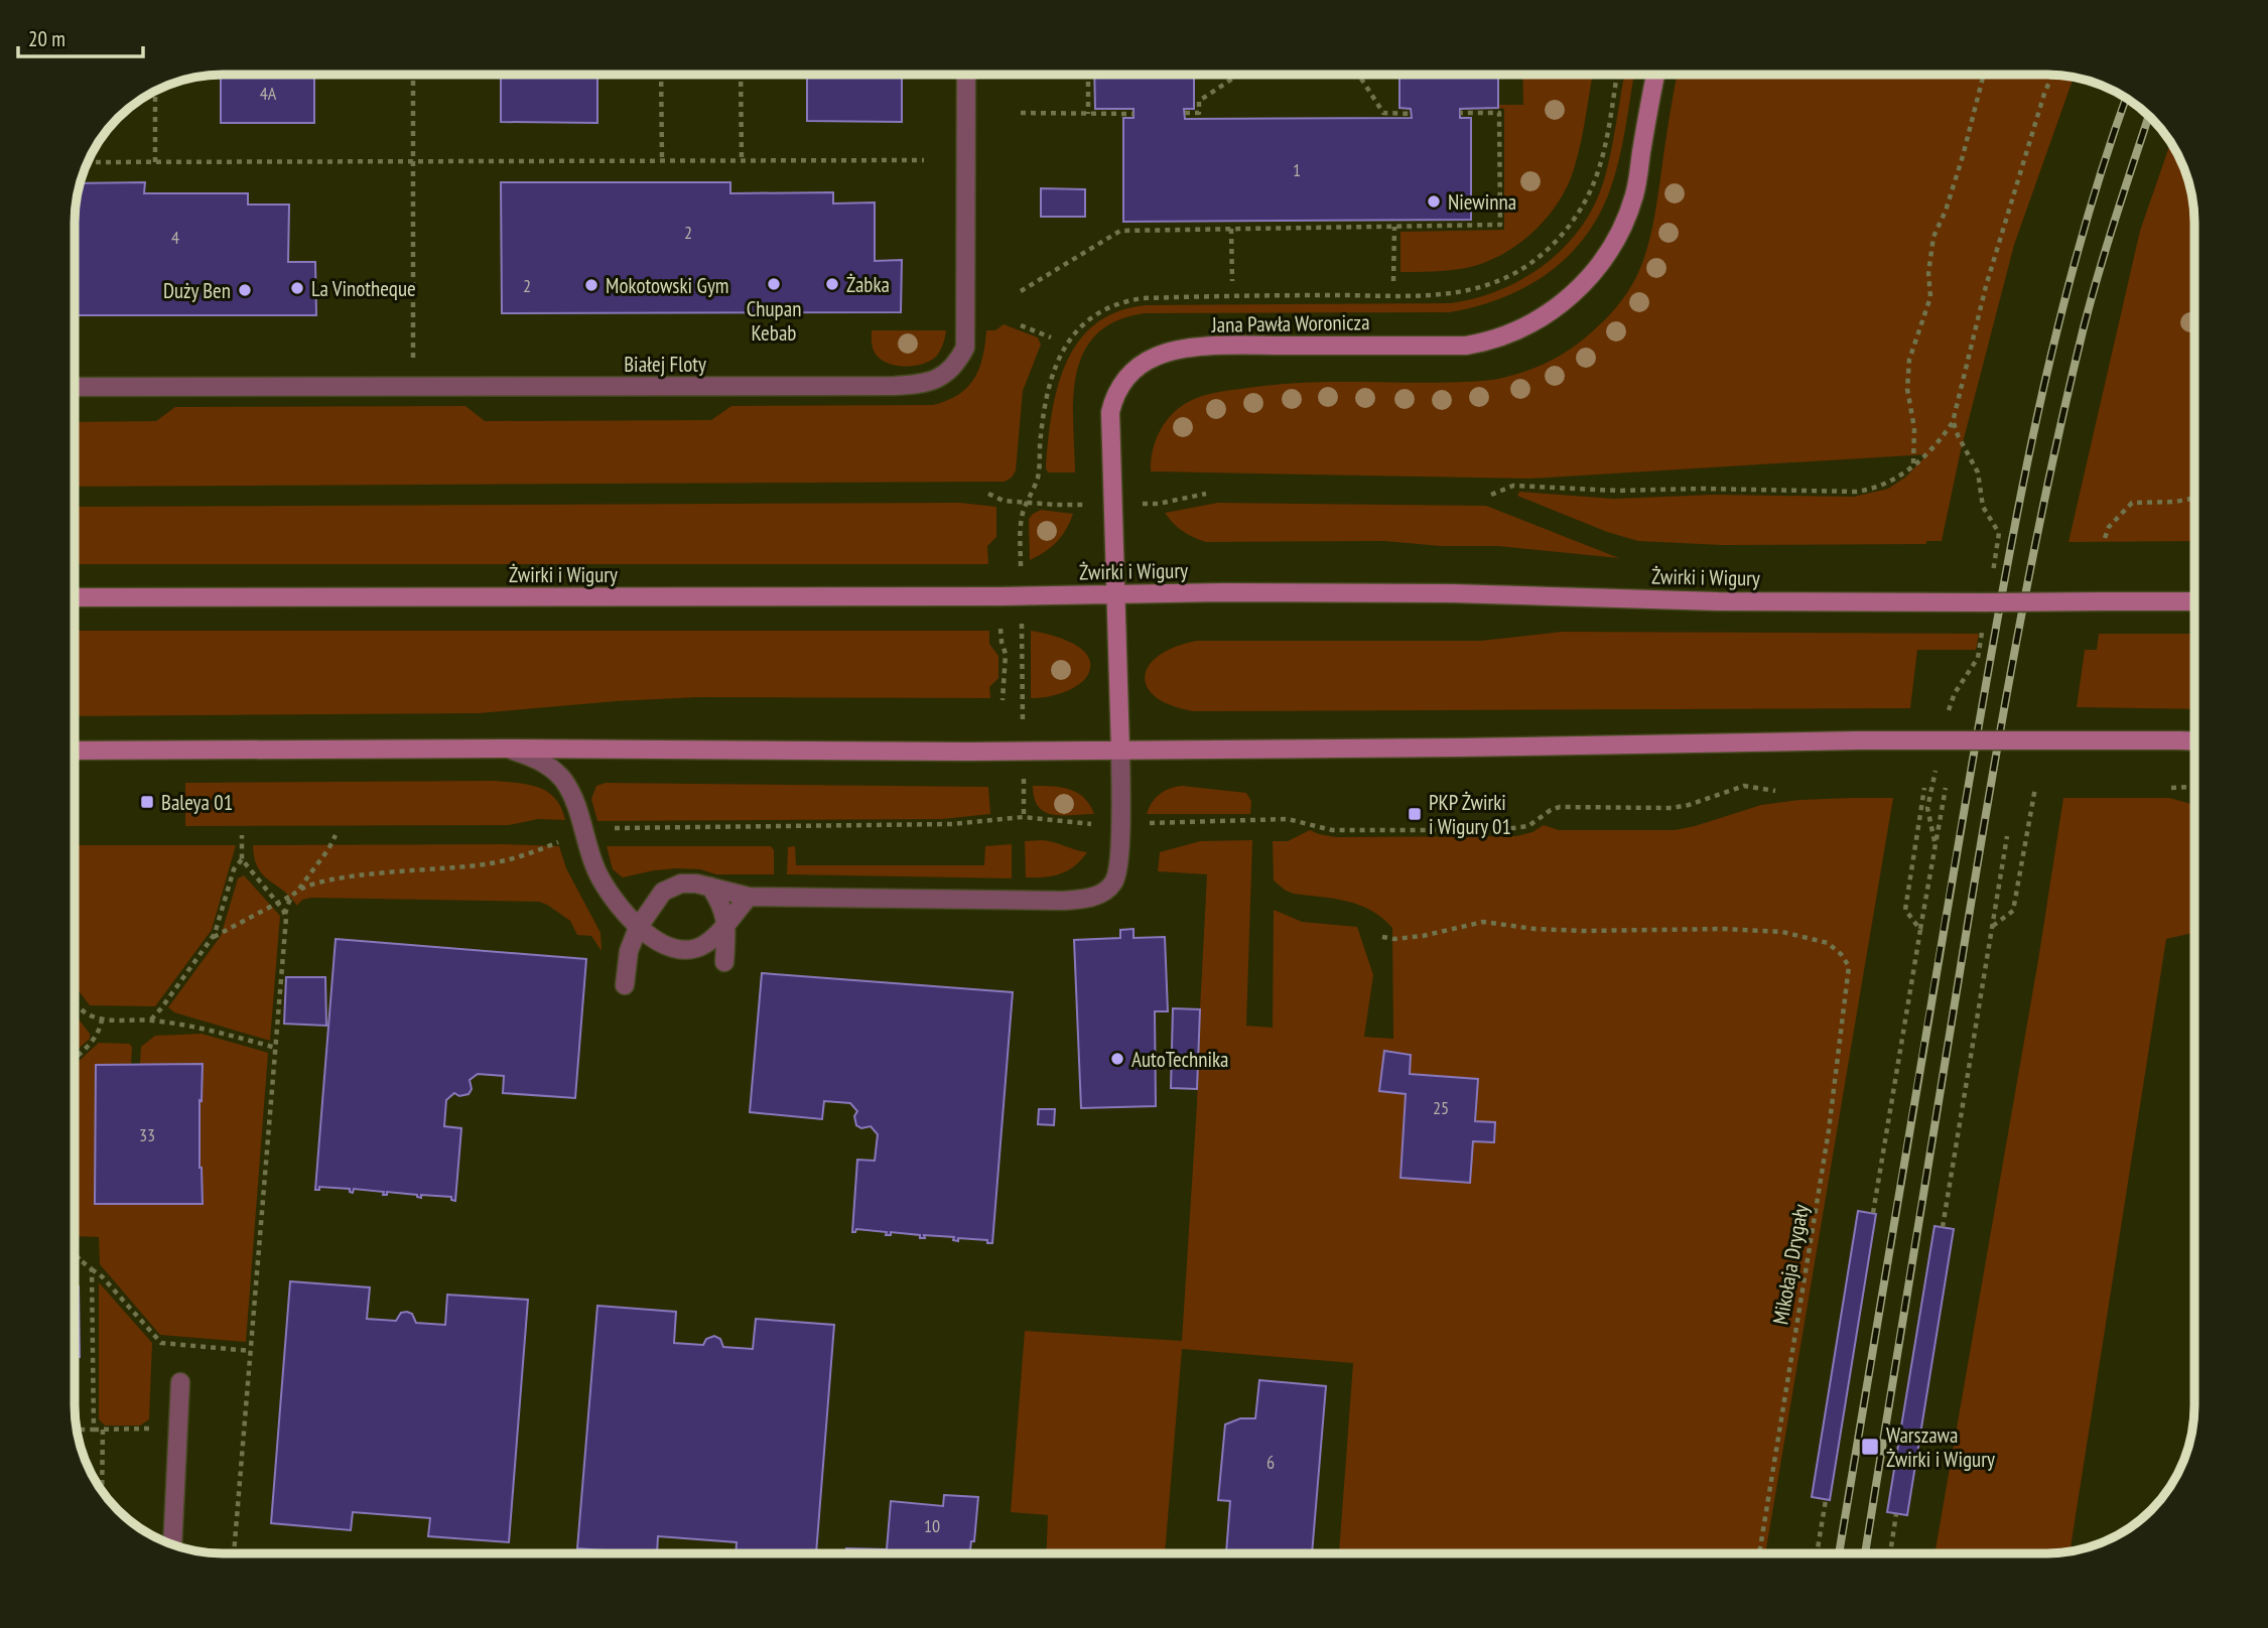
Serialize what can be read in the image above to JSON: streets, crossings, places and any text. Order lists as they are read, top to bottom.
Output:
{
  "streets": {
    "main road": ["Jana Pawła Woronicza", "Żwirki i Wigury"],
    "street": ["Białej Floty"],
    "path": ["Mikołaja Drygały"]
  },
  "crossings": [
    ["Jana Pawła Woronicza", "Żwirki i Wigury"]
  ],
  "places": {
    "other": [
      "Niewinna",
      "Chupan Kebab",
      "Żabka",
      "Mokotowski Gym",
      "La Vinotheque",
      "Duży Ben",
      "AutoTechnika"
    ],
    "transit": ["Baleya 01", "PKP Żwirki i Wigury 01", "Warszawa Żwirki i Wigury"]
  },
  "house_numbers": [
    "4A",
    "1",
    "2",
    "4",
    "2",
    "25",
    "33",
    "6",
    "10"
  ],
  "scale_bar": "20 m"
}
